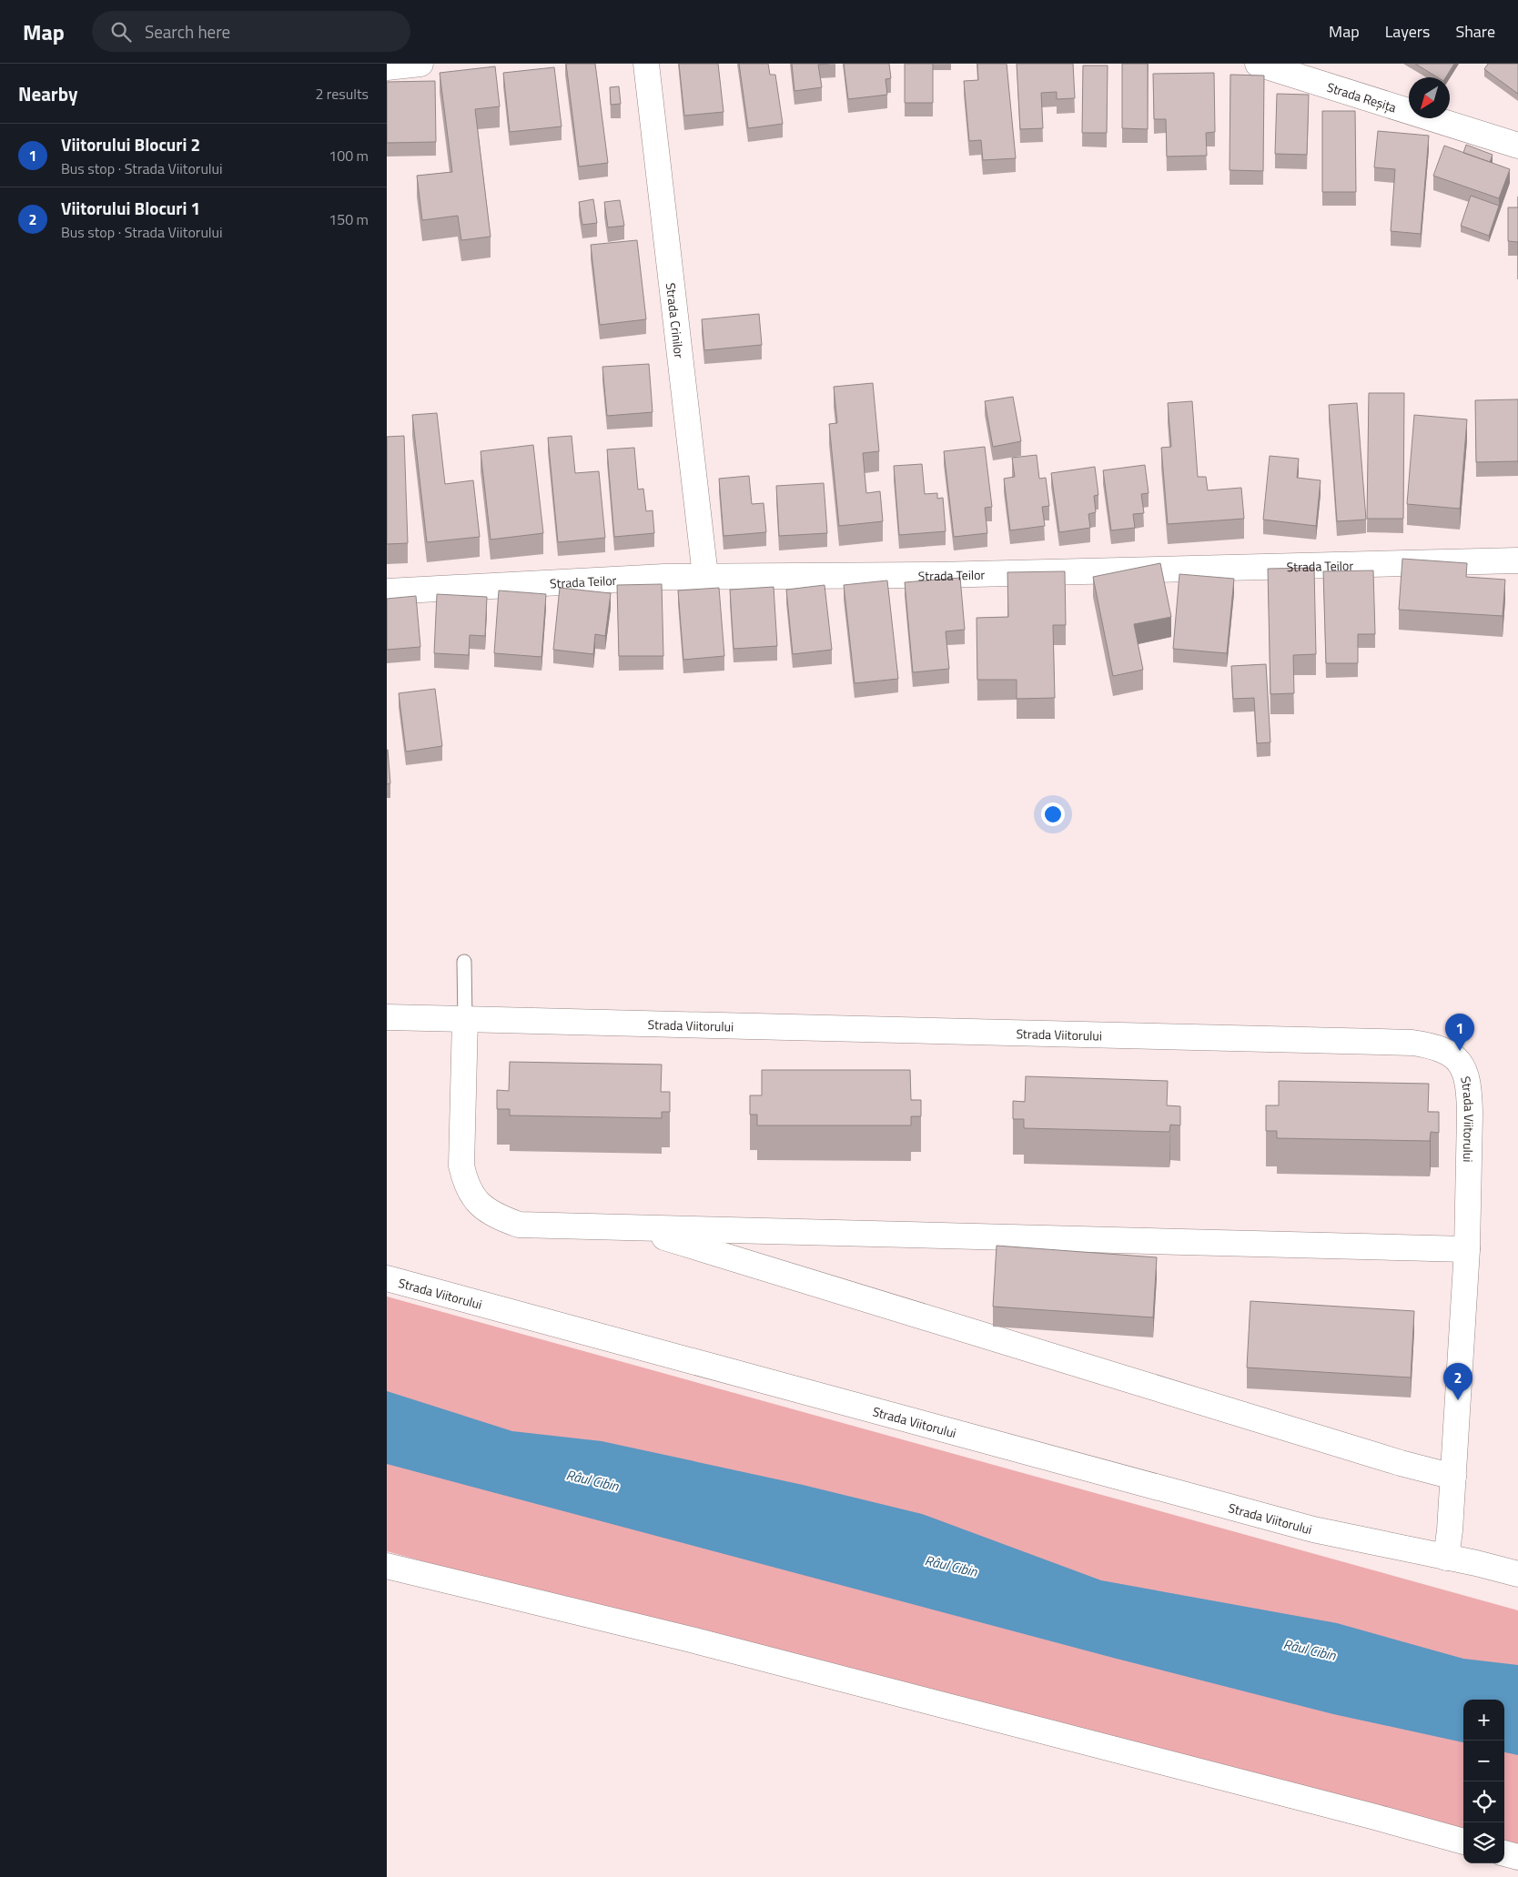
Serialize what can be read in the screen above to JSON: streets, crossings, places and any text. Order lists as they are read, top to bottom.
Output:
{
  "streets": {
    "street": [
      "Strada Reșița",
      "Strada Crinilor",
      "Strada Teilor",
      "Strada Viitorului"
    ]
  },
  "crossings": [
    ["Strada Crinilor", "Strada Teilor"]
  ],
  "water": ["Râul Cibin"],
  "north": "bottom left",
  "page": {
    "header": "Map",
    "search": "Search here",
    "nav": ["Map", "Layers", "Share"],
    "heading": ["Nearby", "2 results"],
    "list": [
      {
        "mark": "1",
        "name": "Viitorului Blocuri 2",
        "note": "Bus stop · Strada Viitorului",
        "value": "100 m"
      },
      {
        "mark": "2",
        "name": "Viitorului Blocuri 1",
        "note": "Bus stop · Strada Viitorului",
        "value": "150 m"
      }
    ],
    "pins": ["1", "2"],
    "map_buttons": ["+", "−"]
  }
}
